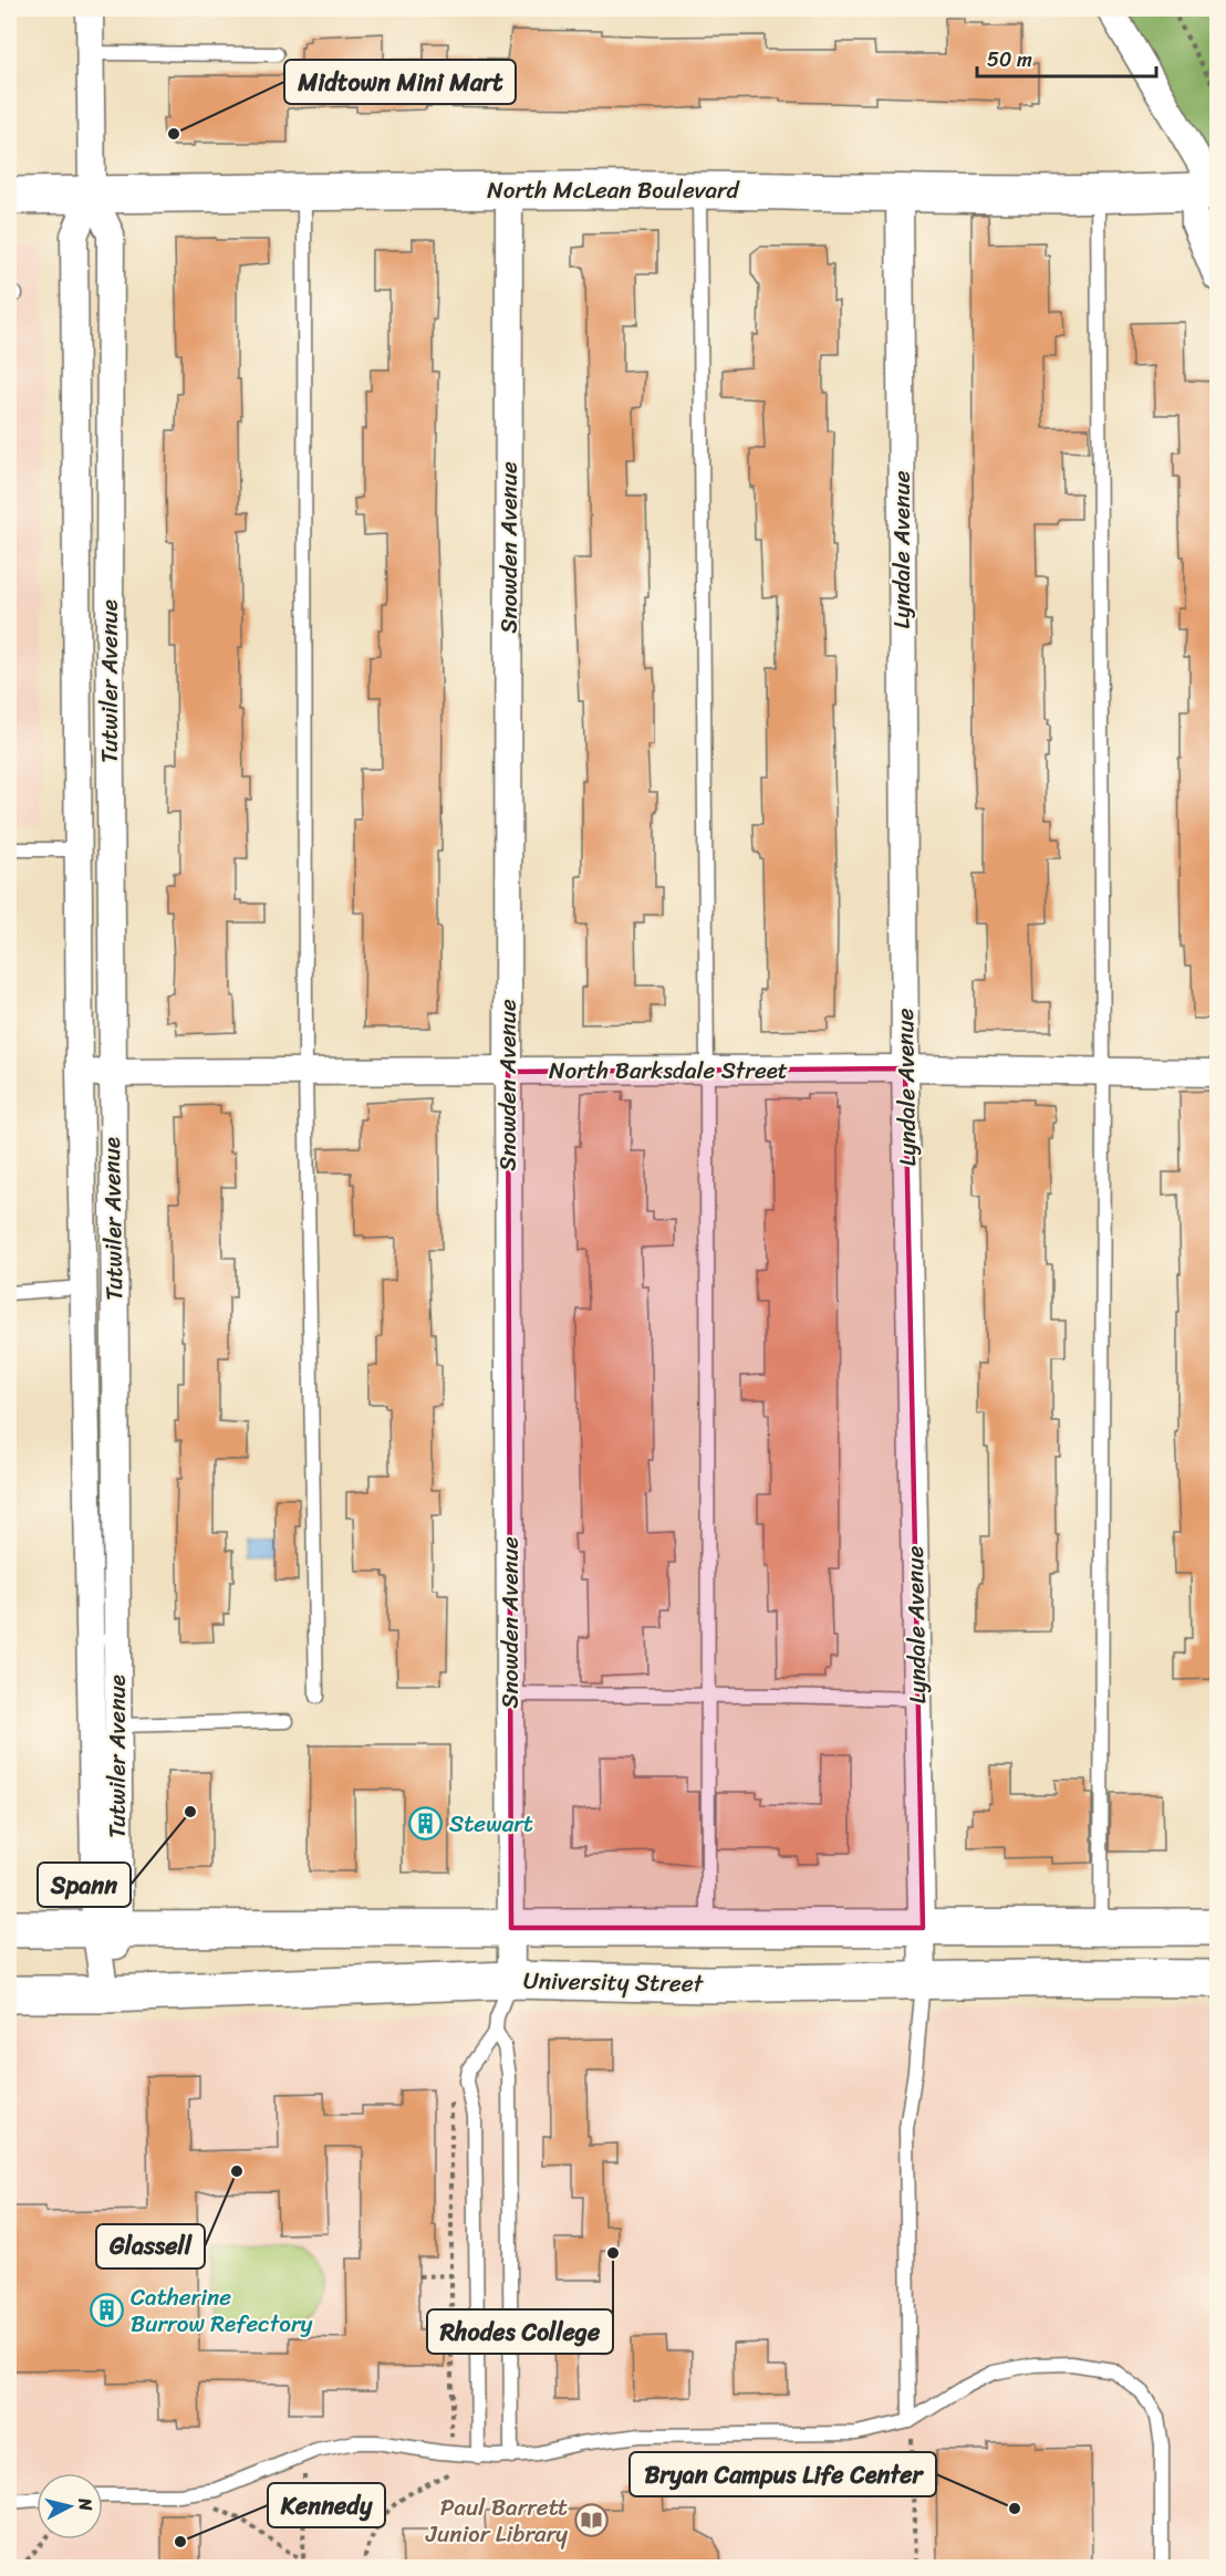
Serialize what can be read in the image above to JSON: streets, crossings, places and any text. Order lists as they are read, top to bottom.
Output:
{
  "streets": {
    "main road": ["North McLean Boulevard", "University Street"],
    "street": [
      "Snowden Avenue",
      "Lyndale Avenue",
      "Tutwiler Avenue",
      "North Barksdale Street"
    ]
  },
  "crossings": [
    ["North McLean Boulevard", "Snowden Avenue"],
    ["North McLean Boulevard", "Lyndale Avenue"],
    ["North McLean Boulevard", "Tutwiler Avenue"],
    ["Snowden Avenue", "North Barksdale Street"],
    ["Snowden Avenue", "University Street"],
    ["Lyndale Avenue", "North Barksdale Street"],
    ["Lyndale Avenue", "University Street"],
    ["Tutwiler Avenue", "North Barksdale Street"],
    ["Tutwiler Avenue", "University Street"]
  ],
  "places": {
    "other": [
      "Midtown Mini Mart",
      "Spann",
      "Glassell",
      "Rhodes College",
      "Bryan Campus Life Center",
      "Kennedy"
    ],
    "building": ["Stewart", "Catherine Burrow Refectory"],
    "library": ["Paul Barrett Junior Library"]
  },
  "scale_bar": "50 m",
  "north": "right"
}
